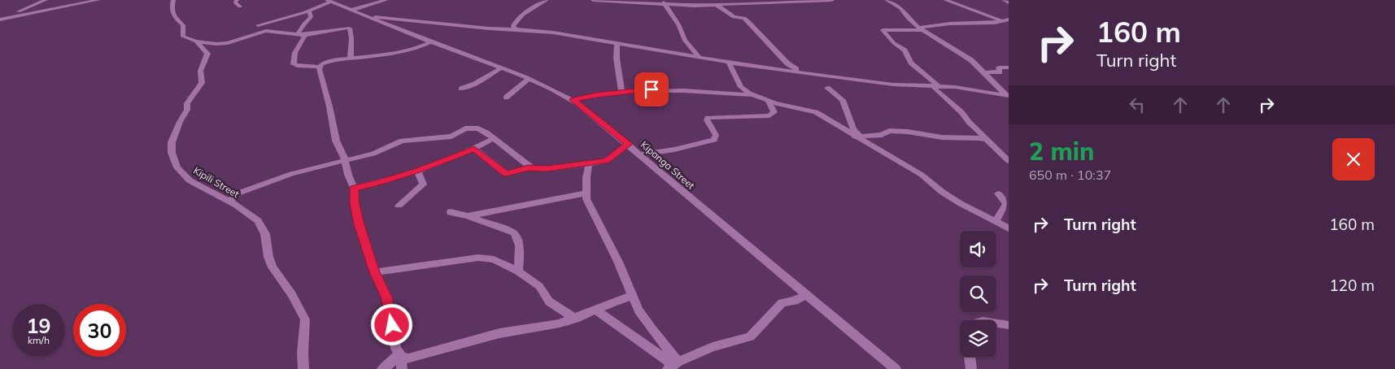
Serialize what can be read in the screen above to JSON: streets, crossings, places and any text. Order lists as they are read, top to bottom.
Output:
{
  "streets": {
    "street": ["Kipanga Street", "Kipili Street"]
  },
  "page": {
    "turn": ["160 m", "Turn right"],
    "heading": ["2 min", "650 m · 10:37"],
    "list": [
      {
        "name": "Turn right",
        "value": "160 m"
      },
      {
        "name": "Turn right",
        "value": "120 m"
      }
    ],
    "speed": "19 km/h",
    "limit": "30"
  }
}
